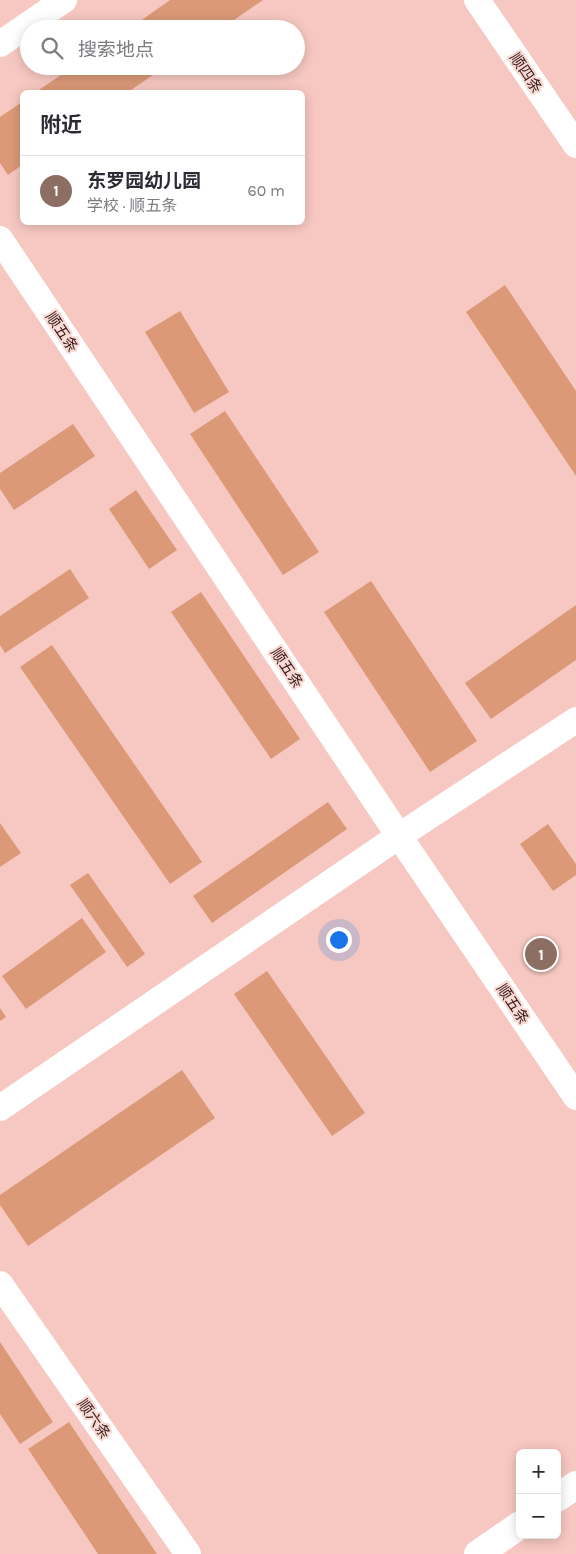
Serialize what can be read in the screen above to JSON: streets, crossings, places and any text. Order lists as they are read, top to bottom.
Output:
{
  "streets": {
    "street": ["顺四条", "顺五条", "顺六条"]
  },
  "page": {
    "search": "搜索地点",
    "heading": "附近",
    "list": [
      {
        "mark": "1",
        "name": "东罗园幼儿园",
        "note": "学校 · 顺五条",
        "value": "60 m"
      }
    ],
    "pins": "1",
    "map_buttons": ["+", "−"]
  }
}
